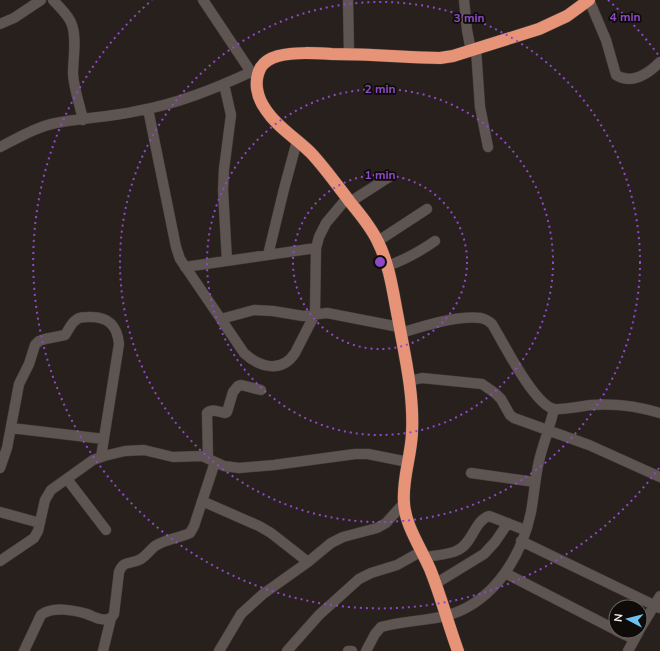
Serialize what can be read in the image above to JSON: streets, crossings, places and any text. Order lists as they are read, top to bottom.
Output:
{
  "north": "left",
  "rings": [
    "4 min",
    "3 min",
    "2 min",
    "1 min"
  ]
}
